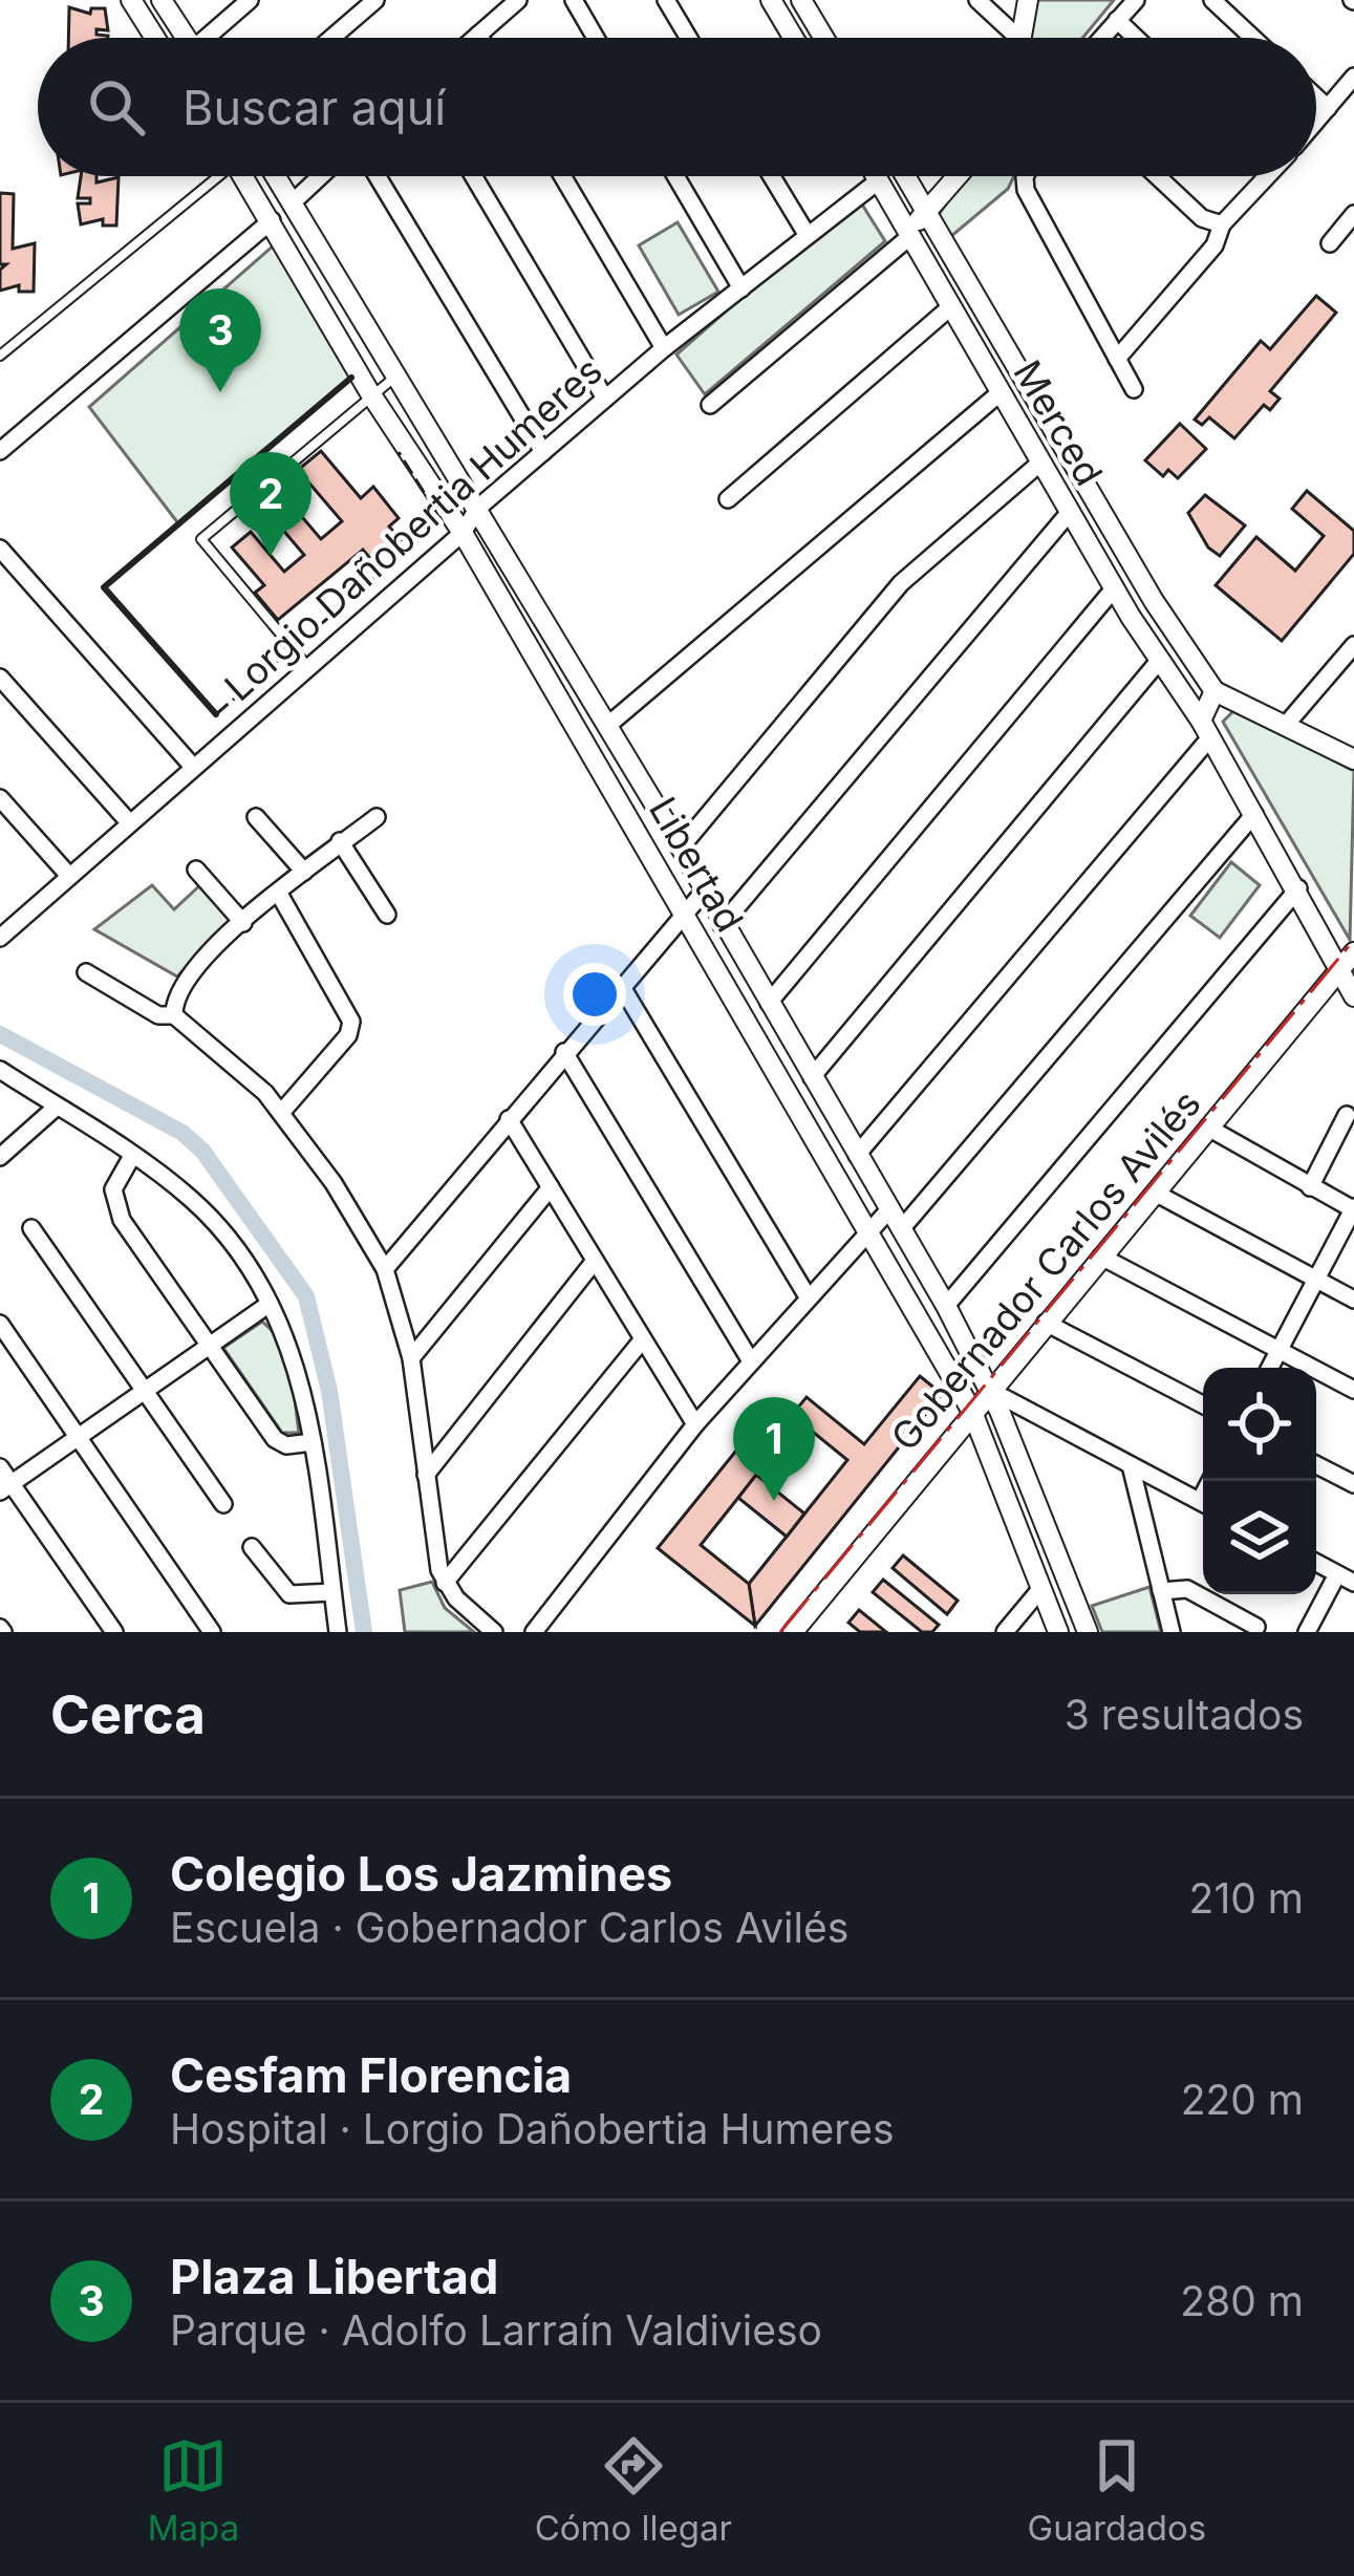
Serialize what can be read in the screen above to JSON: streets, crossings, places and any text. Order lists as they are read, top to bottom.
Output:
{
  "streets": {
    "street": [
      "Merced",
      "Lorgio Dañobertia Humeres",
      "Libertad",
      "Gobernador Carlos Avilés"
    ]
  },
  "crossings": [
    ["Merced", "Lorgio Dañobertia Humeres"],
    ["Merced", "Gobernador Carlos Avilés"],
    ["Lorgio Dañobertia Humeres", "Libertad"],
    ["Libertad", "Gobernador Carlos Avilés"]
  ],
  "page": {
    "search": "Buscar aquí",
    "pins": ["3", "2", "1"],
    "heading": ["Cerca", "3 resultados"],
    "list": [
      {
        "mark": "1",
        "name": "Colegio Los Jazmines",
        "note": "Escuela · Gobernador Carlos Avilés",
        "value": "210 m"
      },
      {
        "mark": "2",
        "name": "Cesfam Florencia",
        "note": "Hospital · Lorgio Dañobertia Humeres",
        "value": "220 m"
      },
      {
        "mark": "3",
        "name": "Plaza Libertad",
        "note": "Parque · Adolfo Larraín Valdivieso",
        "value": "280 m"
      }
    ],
    "nav": ["Mapa", "Cómo llegar", "Guardados"]
  }
}
